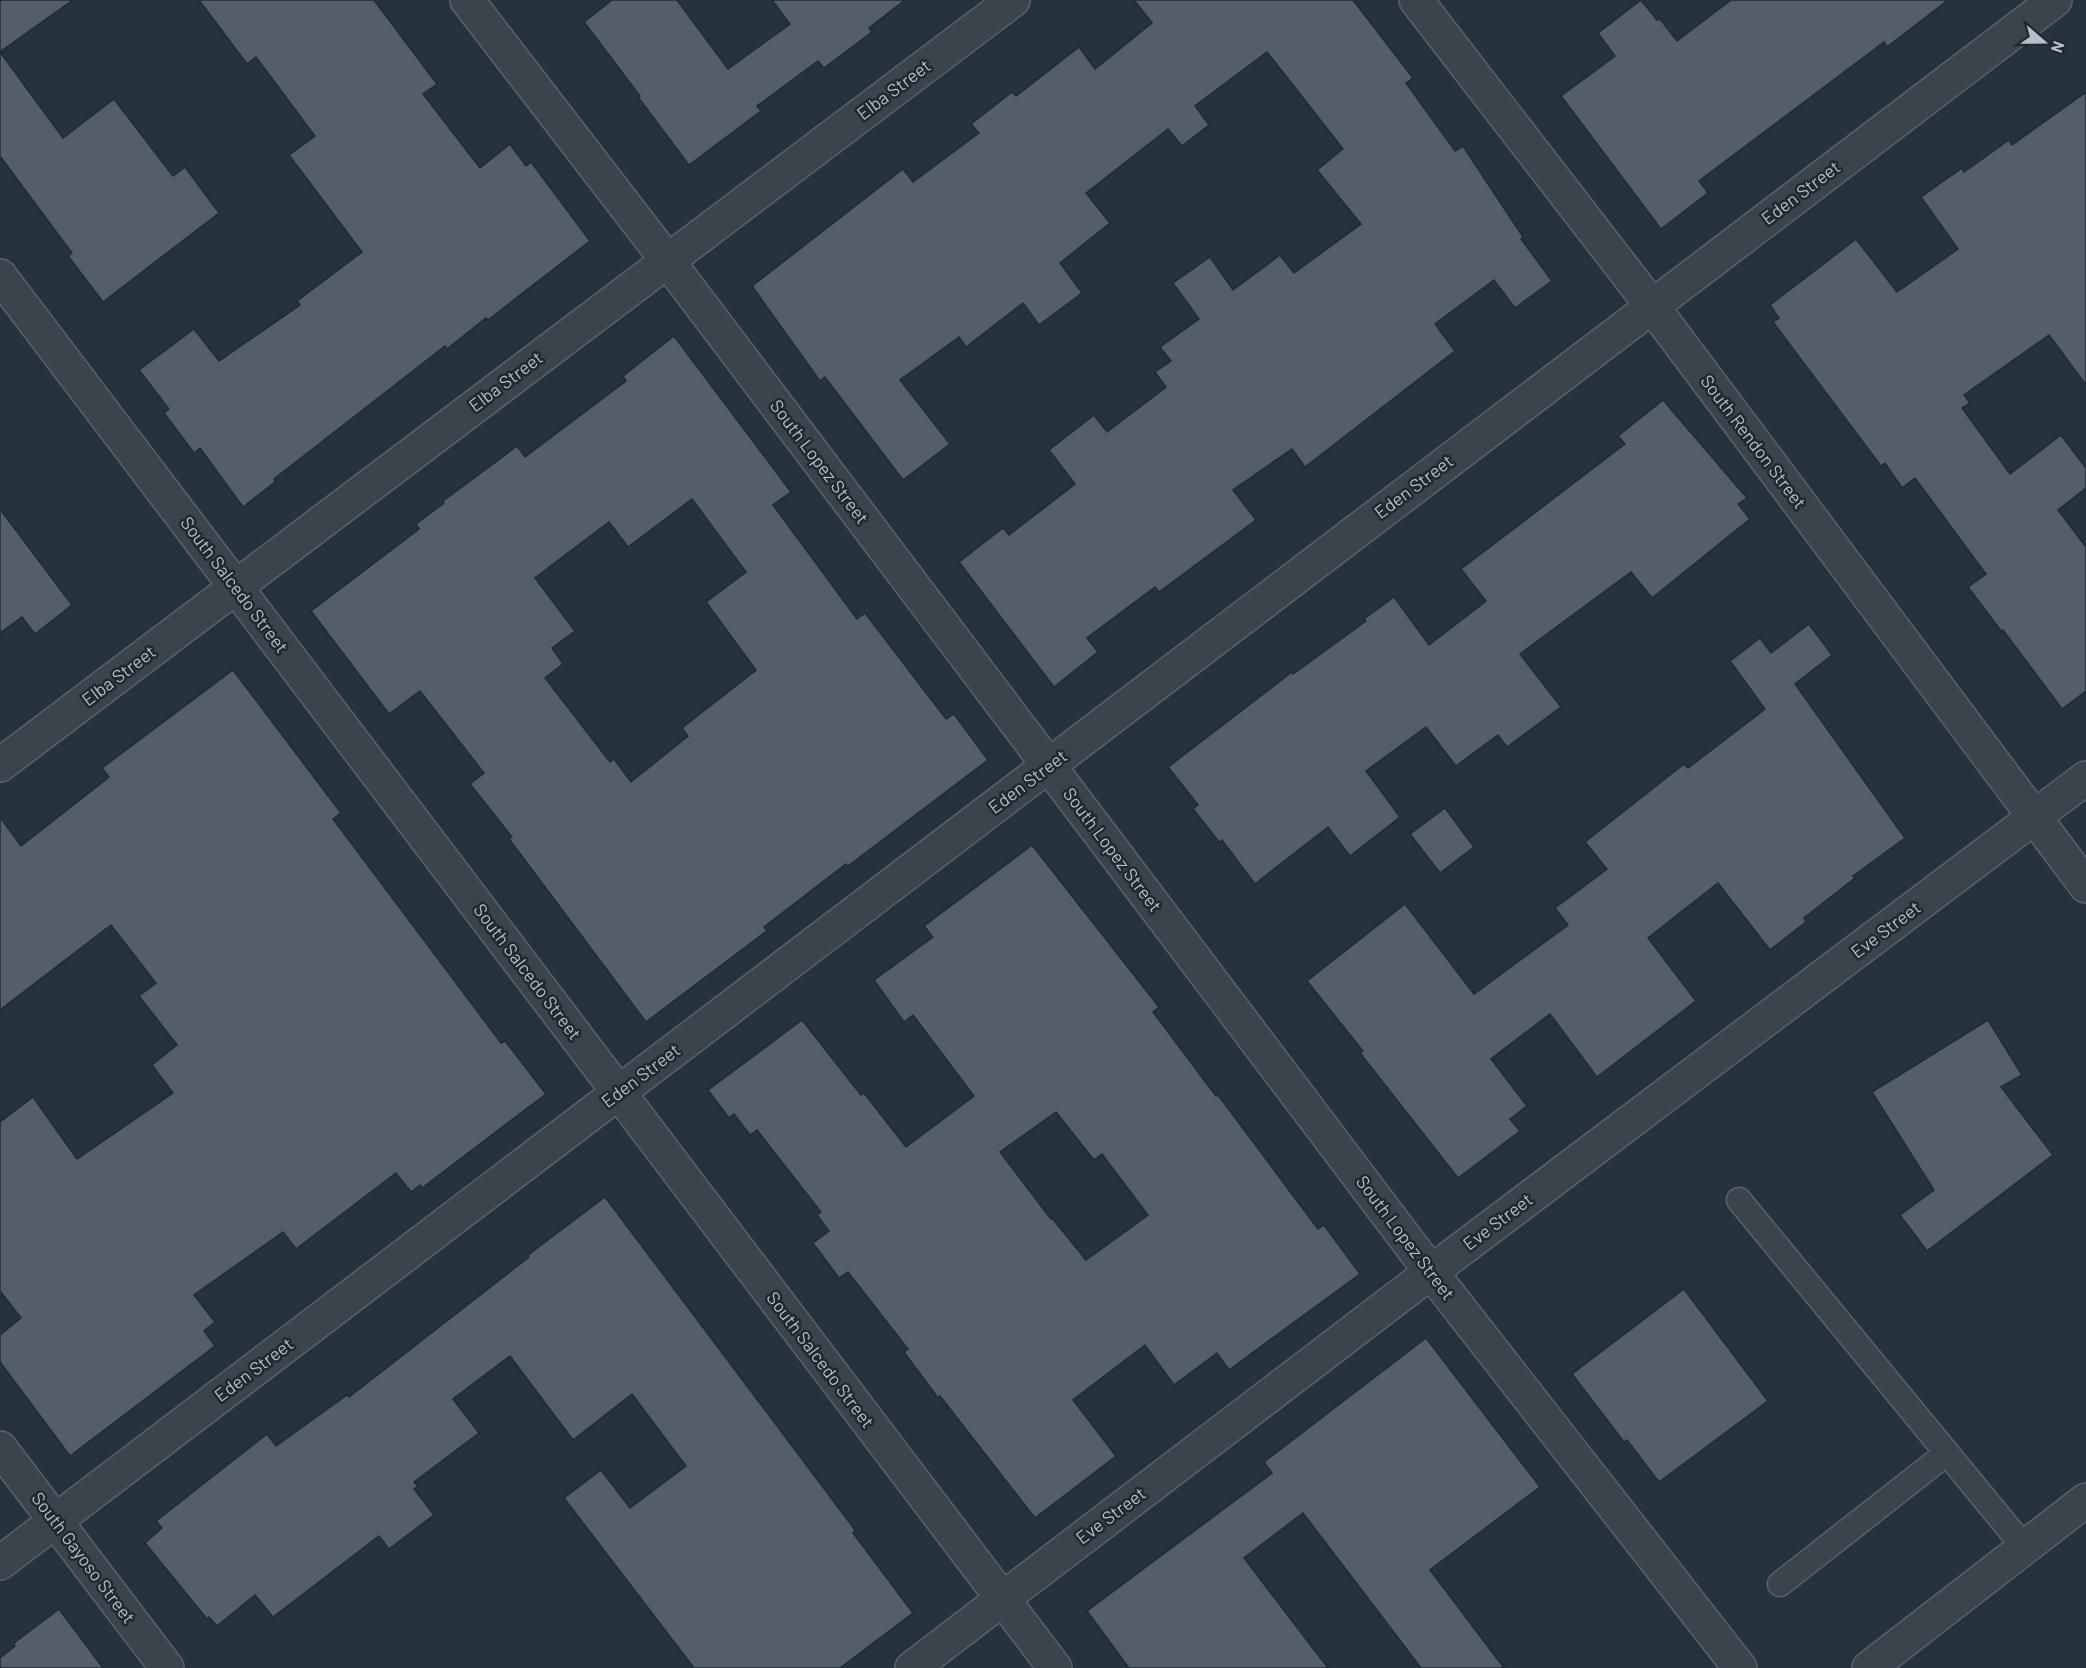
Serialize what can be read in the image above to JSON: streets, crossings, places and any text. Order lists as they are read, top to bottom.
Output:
{
  "streets": {
    "street": [
      "Elba Street",
      "Eden Street",
      "South Rendon Street",
      "South Lopez Street",
      "South Salcedo Street",
      "Eve Street",
      "South Gayoso Street"
    ]
  },
  "crossings": [
    ["Elba Street", "South Lopez Street"],
    ["Elba Street", "South Salcedo Street"],
    ["Eden Street", "South Rendon Street"],
    ["Eden Street", "South Lopez Street"],
    ["Eden Street", "South Salcedo Street"],
    ["Eden Street", "South Gayoso Street"],
    ["South Rendon Street", "Eve Street"],
    ["South Lopez Street", "Eve Street"],
    ["South Salcedo Street", "Eve Street"]
  ],
  "north": "right"
}
